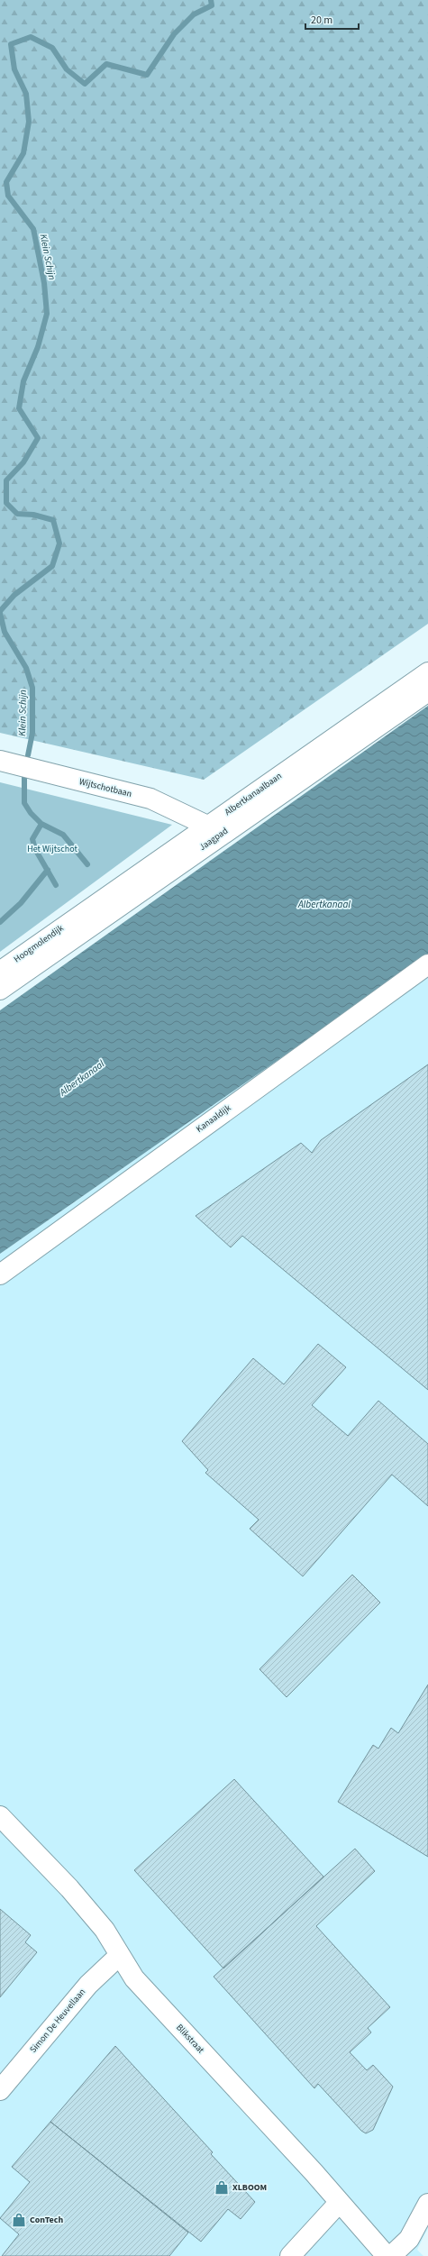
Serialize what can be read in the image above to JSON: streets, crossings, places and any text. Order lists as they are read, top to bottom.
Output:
{
  "streets": {
    "street": [
      "Wijtschotbaan",
      "Albertkanaalbaan",
      "Jaagpad",
      "Hoogmolendijk",
      "Kanaaldijk",
      "Simon De Heuvellaan",
      "Blikstraat"
    ]
  },
  "crossings": [
    ["Wijtschotbaan", "Albertkanaalbaan"],
    ["Albertkanaalbaan", "Hoogmolendijk"],
    ["Simon De Heuvellaan", "Blikstraat"]
  ],
  "water": ["Klein Schijn", "Albertkanaal"],
  "parks": ["Het Wijtschot"],
  "places": {
    "shop": ["XLBOOM", "ConTech"]
  },
  "scale_bar": "20 m"
}
